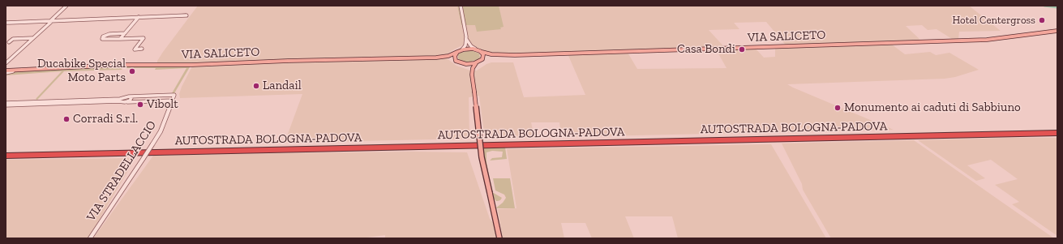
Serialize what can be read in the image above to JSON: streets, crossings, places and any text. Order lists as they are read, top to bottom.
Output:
{
  "streets": {
    "highway": ["AUTOSTRADA BOLOGNA-PADOVA"],
    "main road": ["VIA SALICETO"],
    "street": ["VIA STRADELLACCIO"]
  },
  "places": [
    "Hotel Centergross",
    "Casa Bondi",
    "Ducabike Special Moto Parts",
    "Landail",
    "Vibolt",
    "Monumento ai caduti di Sabbiuno",
    "Corradi S.r.l."
  ]
}
